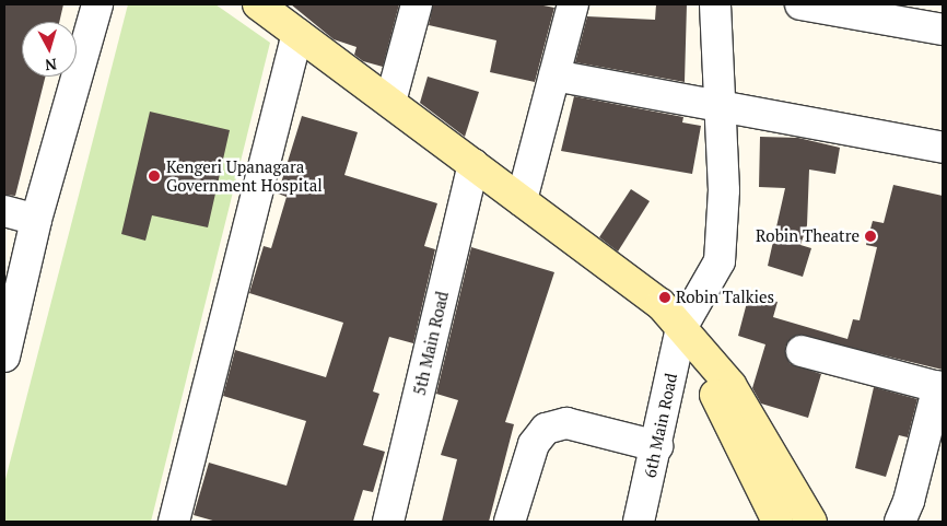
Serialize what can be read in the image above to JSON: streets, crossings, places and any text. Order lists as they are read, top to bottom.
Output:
{
  "streets": {
    "street": ["5th Main Road", "6th Main Road"]
  },
  "places": ["Kengeri Upanagara Government Hospital", "Robin Theatre", "Robin Talkies"],
  "north": "bottom"
}
